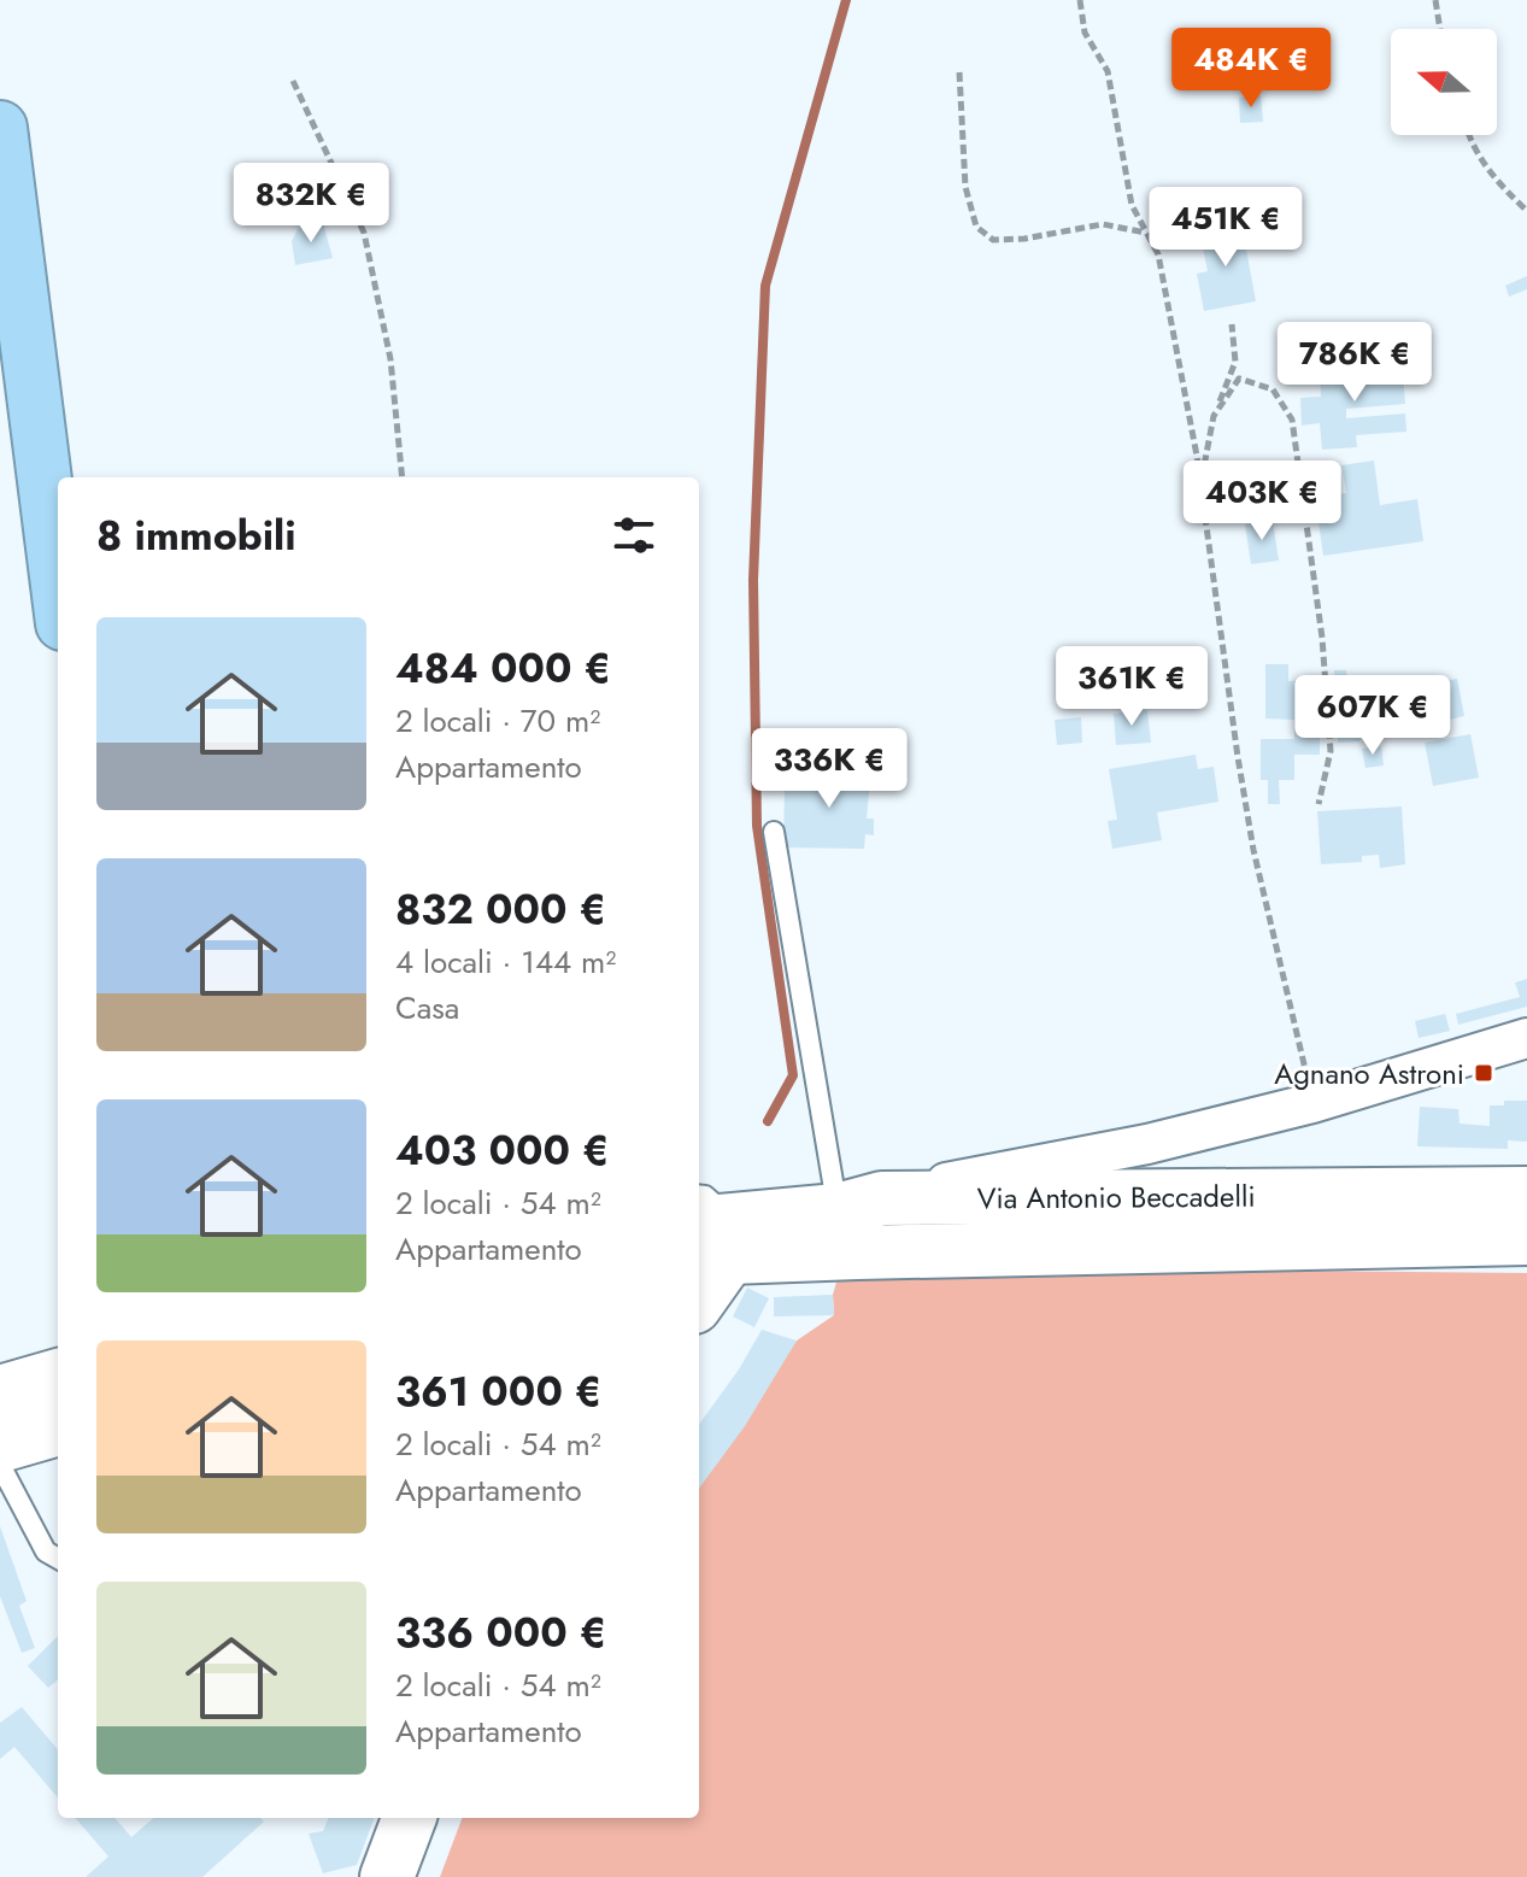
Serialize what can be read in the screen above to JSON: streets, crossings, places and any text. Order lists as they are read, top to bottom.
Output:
{
  "streets": {
    "main road": ["Via Antonio Beccadelli"]
  },
  "places": {
    "transit": ["Agnano Astroni"]
  },
  "north": "left",
  "page": {
    "price": [
      "484K €",
      "832K €",
      "451K €",
      "786K €",
      "403K €",
      "361K €",
      "607K €",
      "336K €"
    ],
    "heading": "8 immobili",
    "list": [
      {
        "name": "484 000 €",
        "note": "2 locali · 70 m² · Appartamento"
      },
      {
        "name": "832 000 €",
        "note": "4 locali · 144 m² · Casa"
      },
      {
        "name": "403 000 €",
        "note": "2 locali · 54 m² · Appartamento"
      },
      {
        "name": "361 000 €",
        "note": "2 locali · 54 m² · Appartamento"
      },
      {
        "name": "336 000 €",
        "note": "2 locali · 54 m² · Appartamento"
      }
    ]
  }
}
